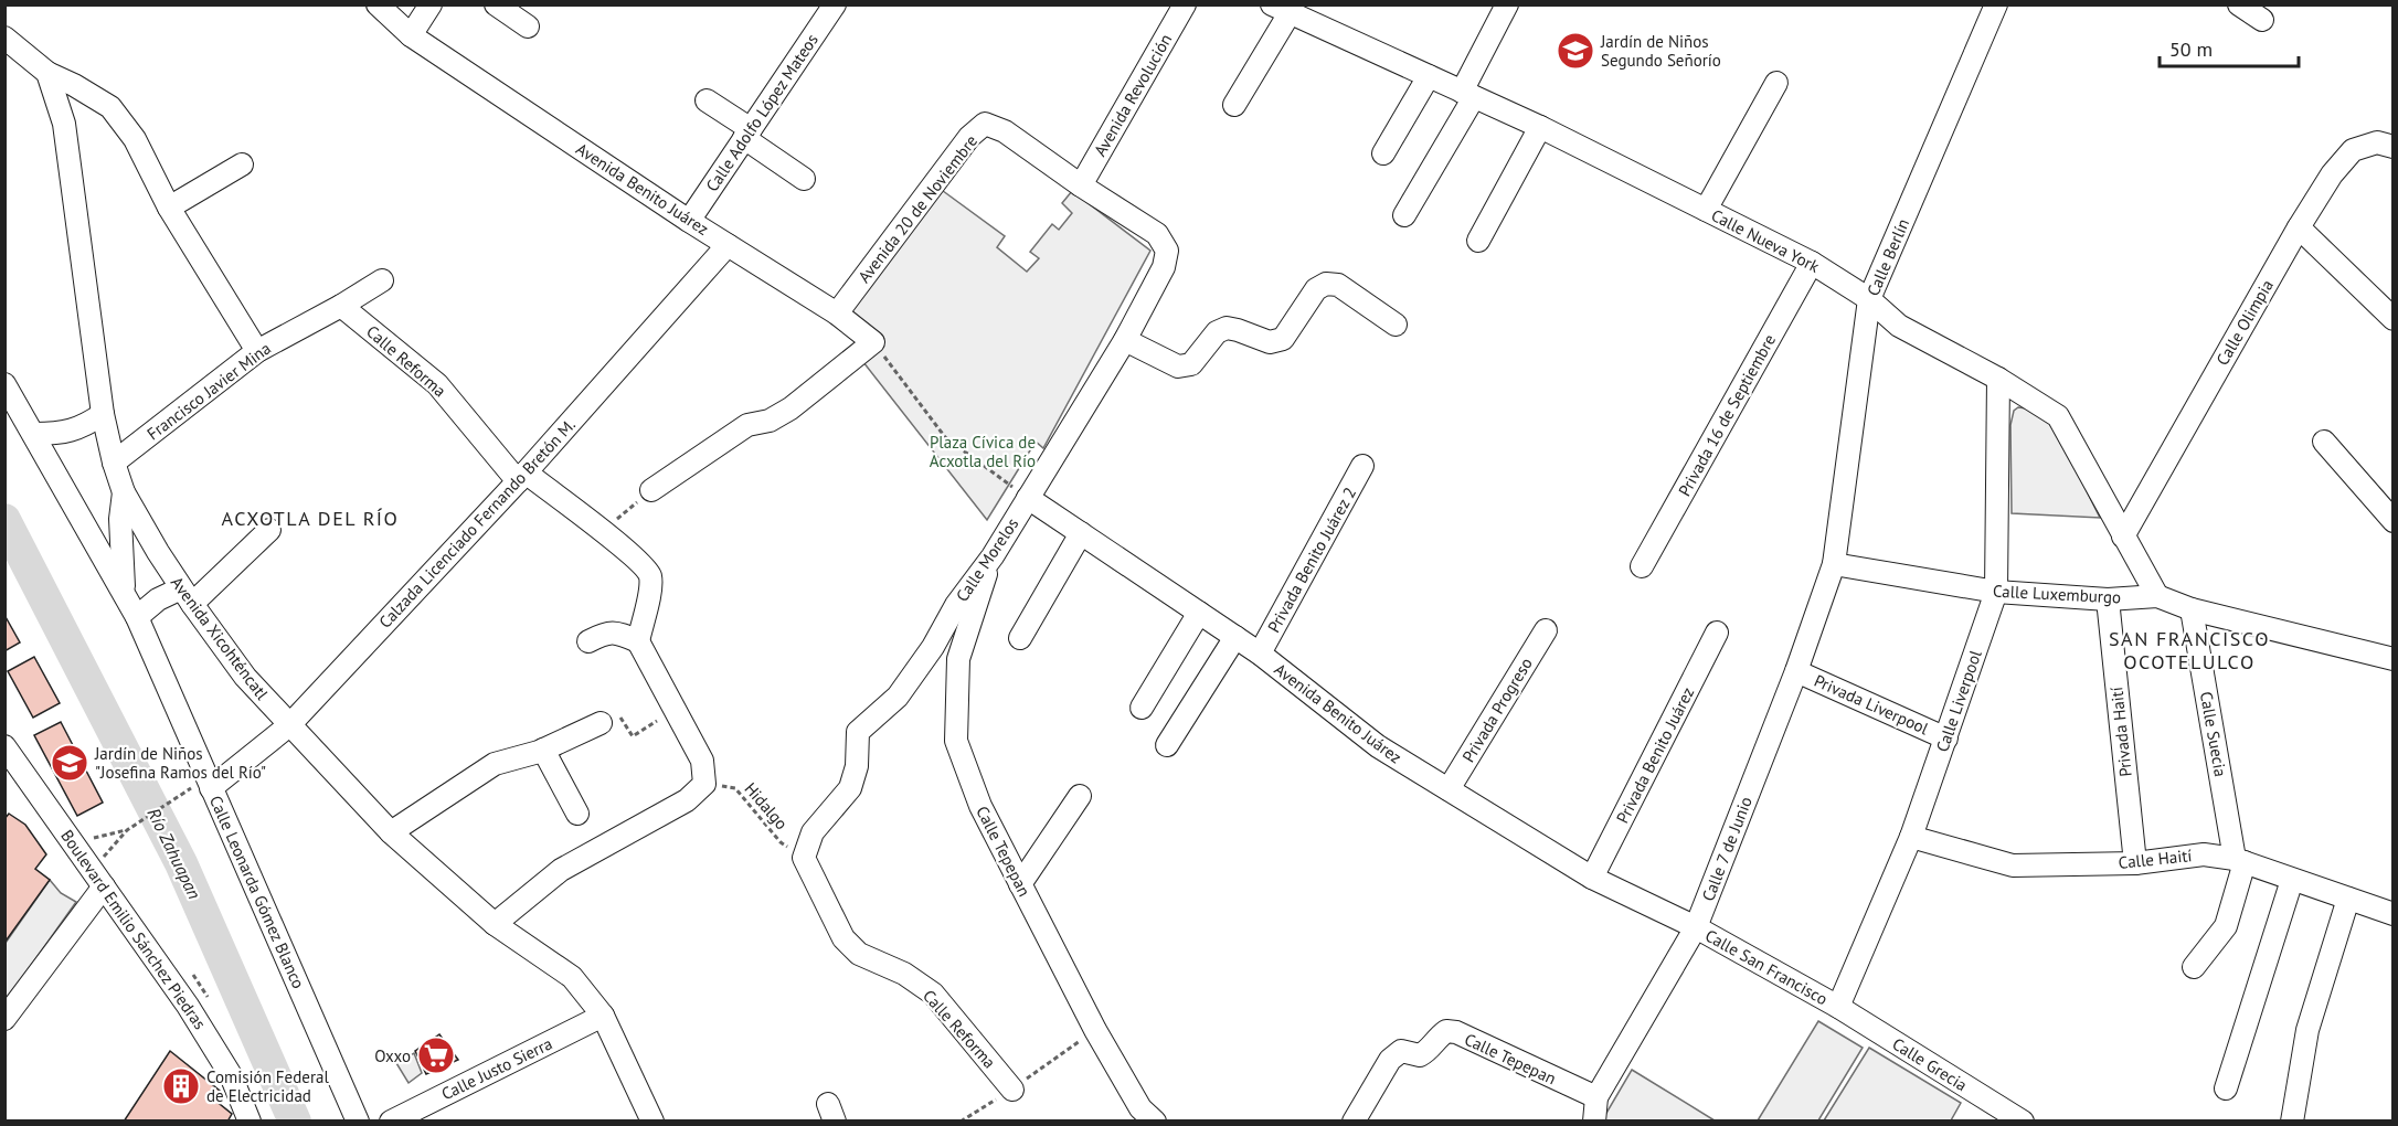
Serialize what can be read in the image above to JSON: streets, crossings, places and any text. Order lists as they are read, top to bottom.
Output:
{
  "streets": {
    "street": [
      "Avenida Revolución",
      "Calle Adolfo López Mateos",
      "Avenida Benito Juárez",
      "Avenida 20 de Noviembre",
      "Calle Nueva York",
      "Calle Berlín",
      "Calle Olimpia",
      "Calle Reforma",
      "Francisco Javier Mina",
      "Privada 16 de Septiembre",
      "Calzada Licenciado Fernando Bretón M.",
      "Calle Morelos",
      "Privada Benito Juárez 2",
      "Calle Luxemburgo",
      "Avenida Xicohténcatl",
      "Calle Liverpool",
      "Privada Liverpool",
      "Privada Progreso",
      "Privada Haití",
      "Calle Suecia",
      "Privada Benito Juárez",
      "Calle 7 de Junio",
      "Calle Tepepan",
      "Calle Haití",
      "Calle Leonarda Gómez Blanco",
      "Boulevard Emilio Sánchez Piedras",
      "Calle San Francisco",
      "Calle Grecia",
      "Calle Justo Sierra"
    ],
    "path": ["Hidalgo"]
  },
  "crossings": [
    ["Avenida Revolución", "Avenida 20 de Noviembre"],
    ["Calle Adolfo López Mateos", "Avenida Benito Juárez"],
    ["Avenida Benito Juárez", "Avenida 20 de Noviembre"],
    ["Avenida Benito Juárez", "Calzada Licenciado Fernando Bretón M."],
    ["Avenida Benito Juárez", "Calle Morelos"],
    ["Avenida Benito Juárez", "Privada Benito Juárez 2"],
    ["Avenida Benito Juárez", "Privada Progreso"],
    ["Avenida Benito Juárez", "Privada Benito Juárez"],
    ["Avenida Benito Juárez", "Calle 7 de Junio"],
    ["Avenida Benito Juárez", "Calle San Francisco"],
    ["Avenida 20 de Noviembre", "Calle Morelos"],
    ["Calle Nueva York", "Calle Berlín"],
    ["Calle Nueva York", "Calle Olimpia"],
    ["Calle Nueva York", "Privada 16 de Septiembre"],
    ["Calle Nueva York", "Calle Luxemburgo"],
    ["Calle Nueva York", "Calle Liverpool"],
    ["Calle Berlín", "Calle Luxemburgo"],
    ["Calle Berlín", "Calle 7 de Junio"],
    ["Calle Reforma", "Francisco Javier Mina"],
    ["Calle Reforma", "Calzada Licenciado Fernando Bretón M."],
    ["Calle Reforma", "Calle Morelos"],
    ["Calle Reforma", "Hidalgo"],
    ["Francisco Javier Mina", "Avenida Xicohténcatl"],
    ["Calzada Licenciado Fernando Bretón M.", "Avenida Xicohténcatl"],
    ["Calzada Licenciado Fernando Bretón M.", "Calle Leonarda Gómez Blanco"],
    ["Calle Morelos", "Hidalgo"],
    ["Calle Morelos", "Calle Tepepan"],
    ["Calle Luxemburgo", "Calle Liverpool"],
    ["Calle Luxemburgo", "Privada Haití"],
    ["Calle Luxemburgo", "Calle Suecia"],
    ["Calle Luxemburgo", "Calle 7 de Junio"],
    ["Avenida Xicohténcatl", "Calle Justo Sierra"],
    ["Calle Liverpool", "Privada Liverpool"],
    ["Calle Liverpool", "Calle Haití"],
    ["Calle Liverpool", "Calle San Francisco"],
    ["Calle Liverpool", "Calle Grecia"],
    ["Privada Liverpool", "Calle 7 de Junio"],
    ["Privada Haití", "Calle Haití"],
    ["Calle Suecia", "Calle Haití"],
    ["Calle 7 de Junio", "Calle Tepepan"],
    ["Calle 7 de Junio", "Calle San Francisco"],
    ["Calle San Francisco", "Calle Grecia"]
  ],
  "districts": ["ACXOTLA DEL RÍO", "SAN FRANCISCO OCOTELULCO"],
  "water": ["Río Zahuapan"],
  "parks": ["Plaza Cívica de Acxotla del Río"],
  "places": {
    "school or university": ["Jardín de Niños Segundo Señorío", "Jardín de Niños \"Josefina Ramos del Río\""],
    "supermarket": ["Oxxo"],
    "building": ["Comisión Federal de Electricidad"]
  },
  "scale_bar": "50 m"
}
